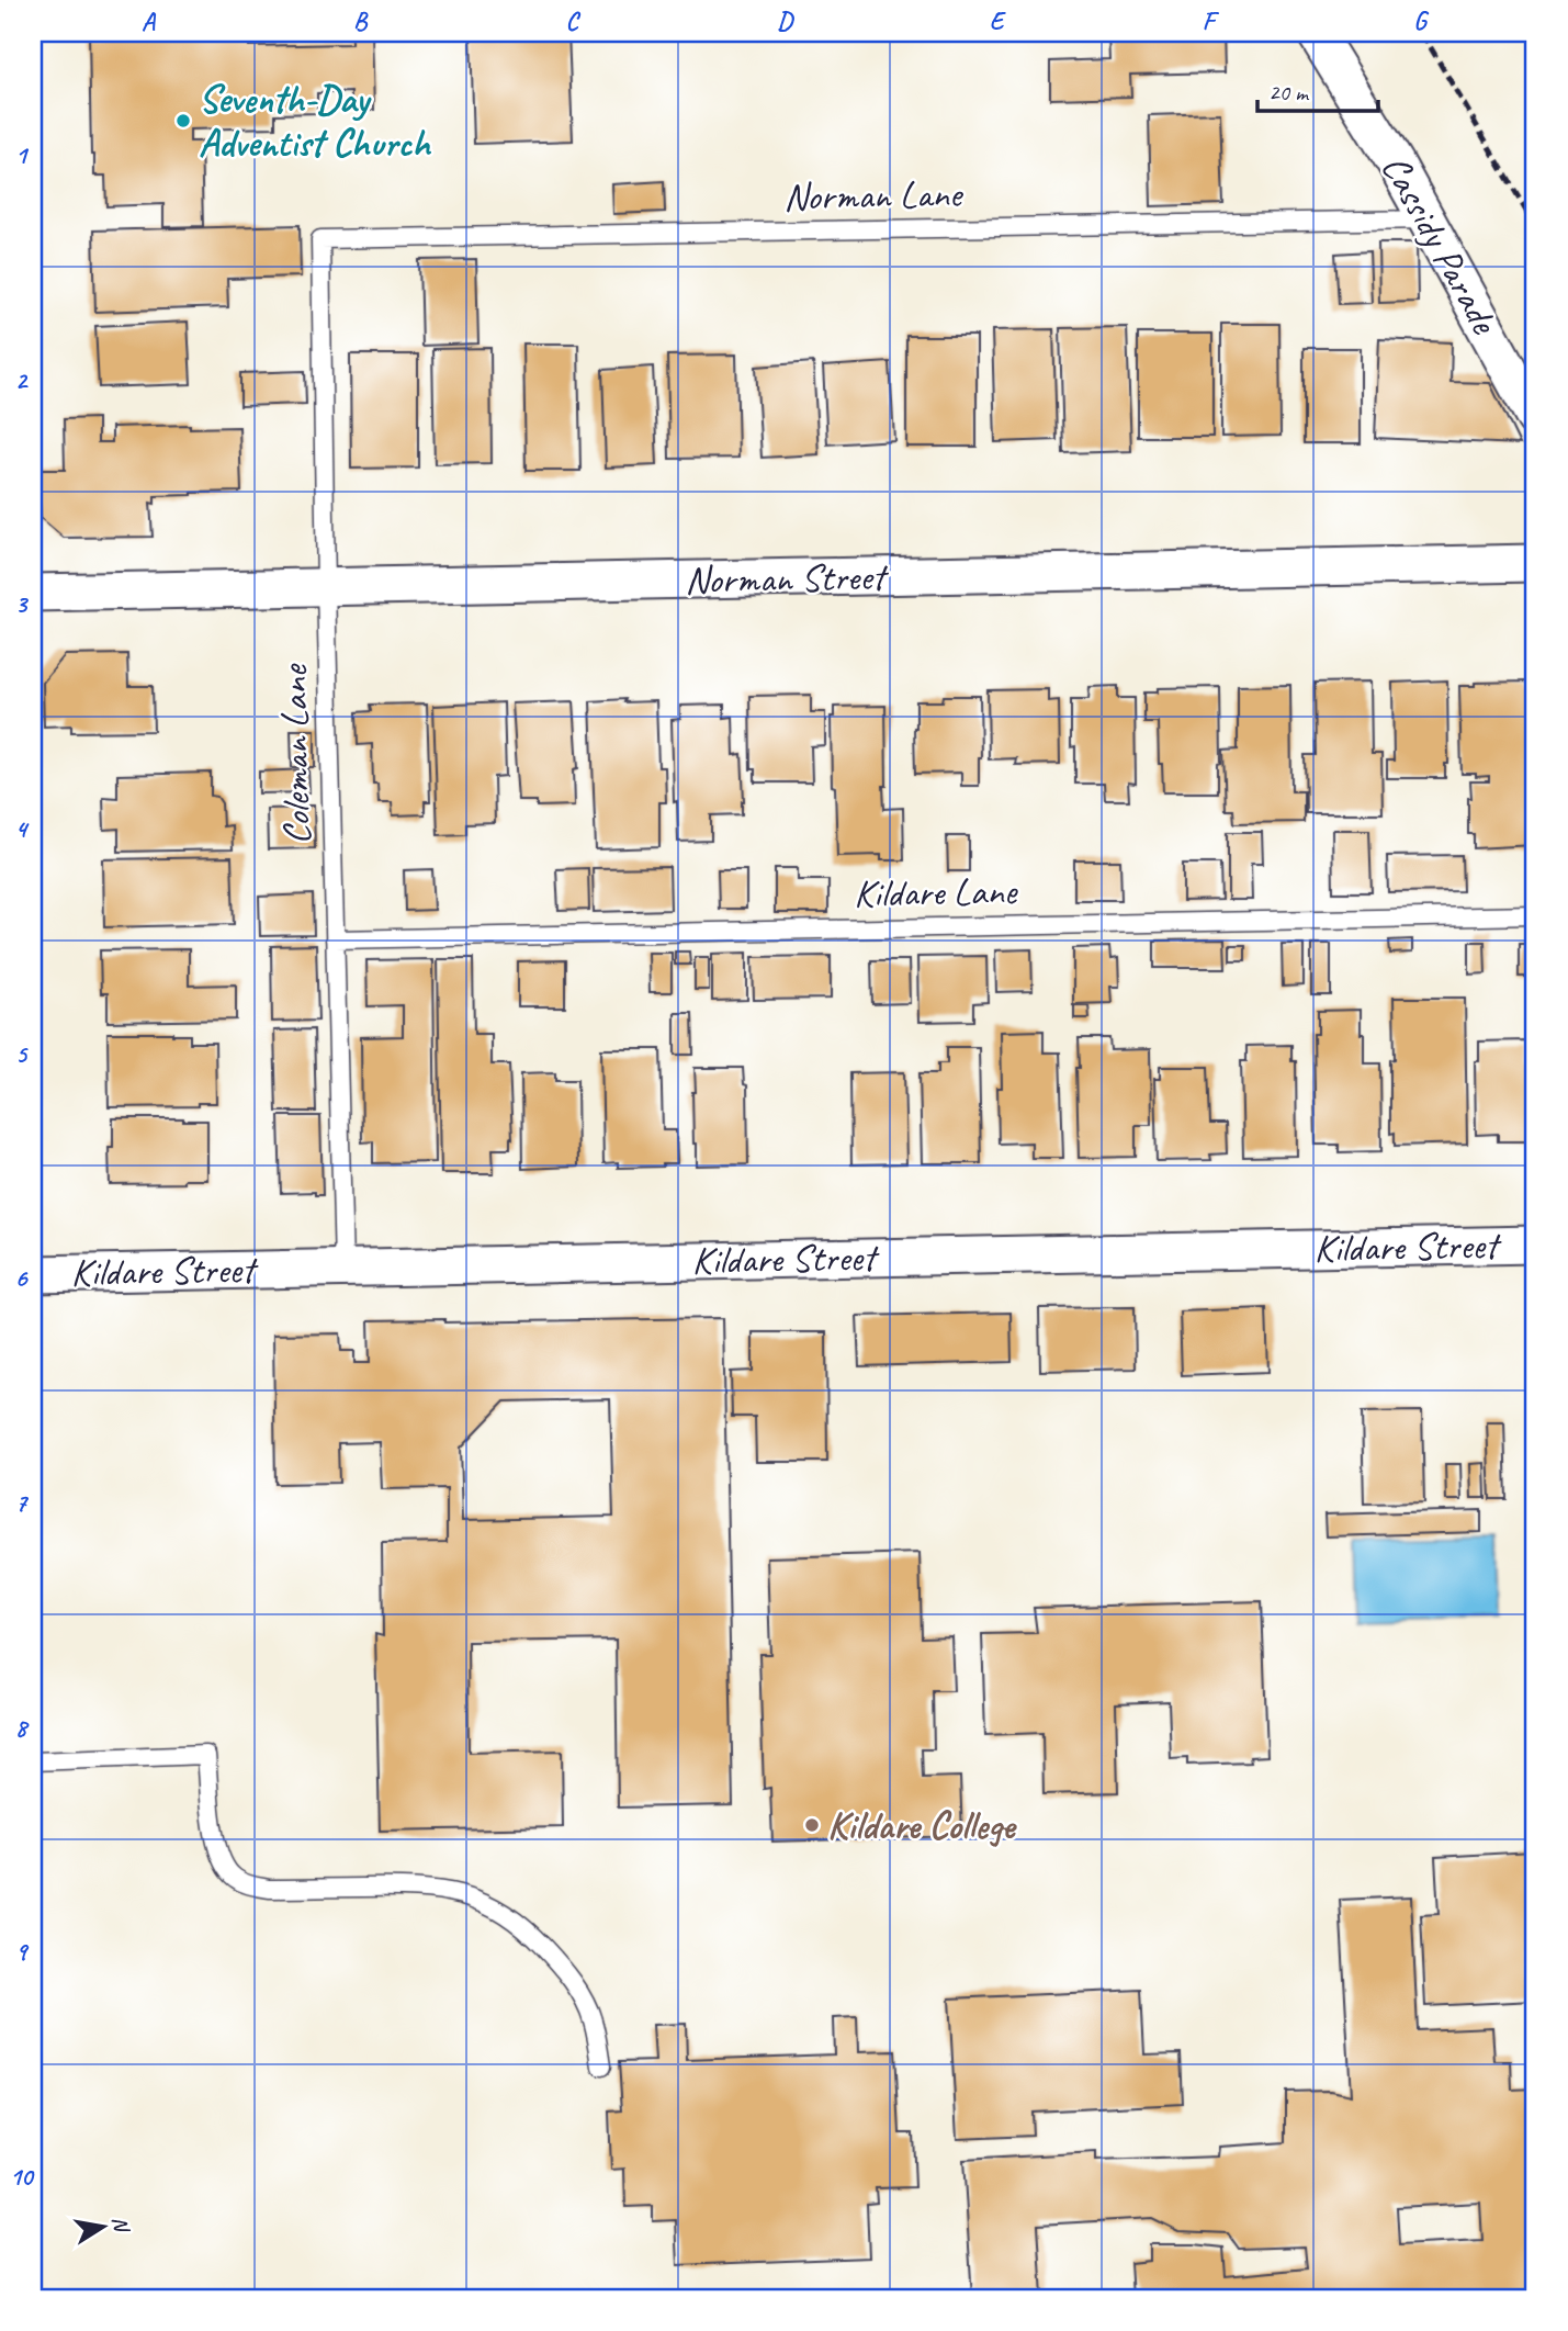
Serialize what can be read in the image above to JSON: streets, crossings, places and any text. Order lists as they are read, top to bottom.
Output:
{
  "streets": {
    "street": ["Cassidy Parade", "Norman Street", "Kildare Street"],
    "lane": ["Norman Lane", "Coleman Lane", "Kildare Lane"]
  },
  "crossings": [
    ["Norman Lane", "Cassidy Parade"],
    ["Norman Lane", "Coleman Lane"],
    ["Norman Street", "Coleman Lane"],
    ["Coleman Lane", "Kildare Lane"],
    ["Coleman Lane", "Kildare Street"]
  ],
  "places": ["Seventh-Day Adventist Church", "Kildare College"],
  "scale_bar": "20 m",
  "north": "right",
  "grid": {
    "columns": [
      "A",
      "B",
      "C",
      "D",
      "E",
      "F",
      "G"
    ],
    "rows": [
      "1",
      "2",
      "3",
      "4",
      "5",
      "6",
      "7",
      "8",
      "9",
      "10"
    ]
  }
}
